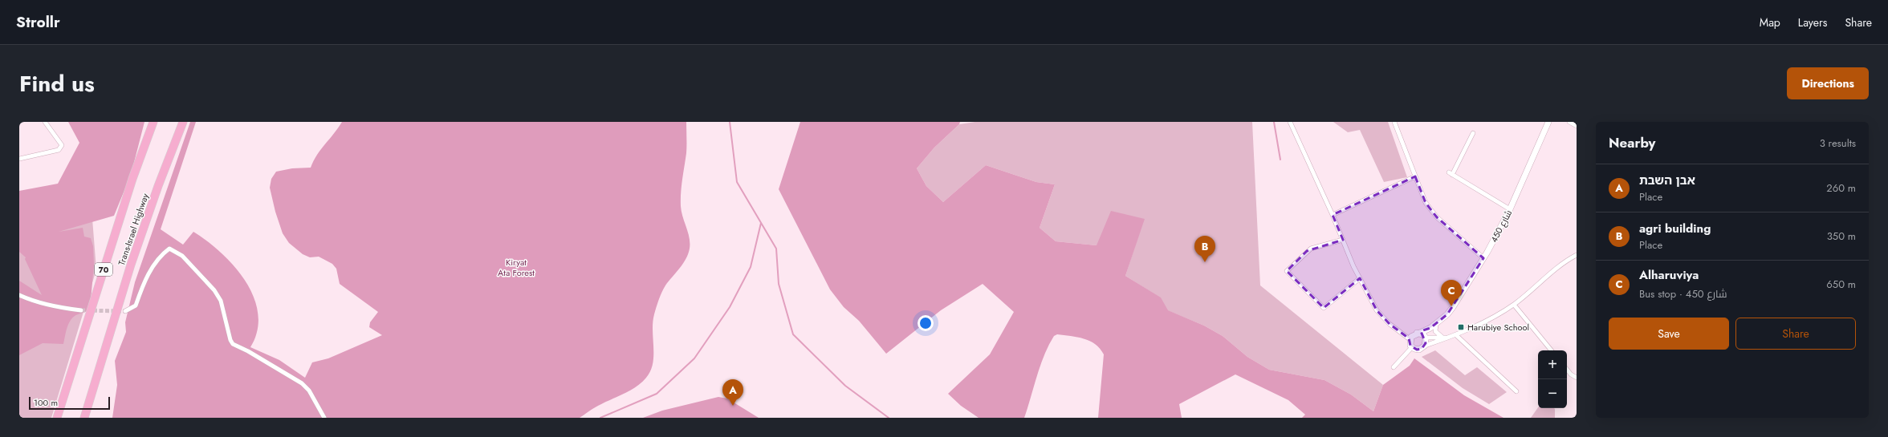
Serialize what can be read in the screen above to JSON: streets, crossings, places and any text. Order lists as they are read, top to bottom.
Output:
{
  "streets": {
    "highway": ["Trans-Israel Highway", "70"],
    "street": ["شارع 450"]
  },
  "parks": ["Kiryat Ata Forest"],
  "places": {
    "transit": ["Harubiye School"]
  },
  "scale_bar": "100 m",
  "page": {
    "header": "Strollr",
    "nav": ["Map", "Layers", "Share"],
    "title": "Find us",
    "buttons": [
      "Directions",
      ["Save", "Share"]
    ],
    "heading": ["Nearby", "3 results"],
    "list": [
      {
        "mark": "A",
        "name": "אבן השבת",
        "note": "Place",
        "value": "260 m"
      },
      {
        "mark": "B",
        "name": "agri building",
        "note": "Place",
        "value": "350 m"
      },
      {
        "mark": "C",
        "name": "Alharuviya",
        "note": "Bus stop · شارع 450",
        "value": "650 m"
      }
    ],
    "pins": ["B", "C", "A"],
    "map_buttons": ["+", "−"],
    "scale": "100 m"
  }
}
